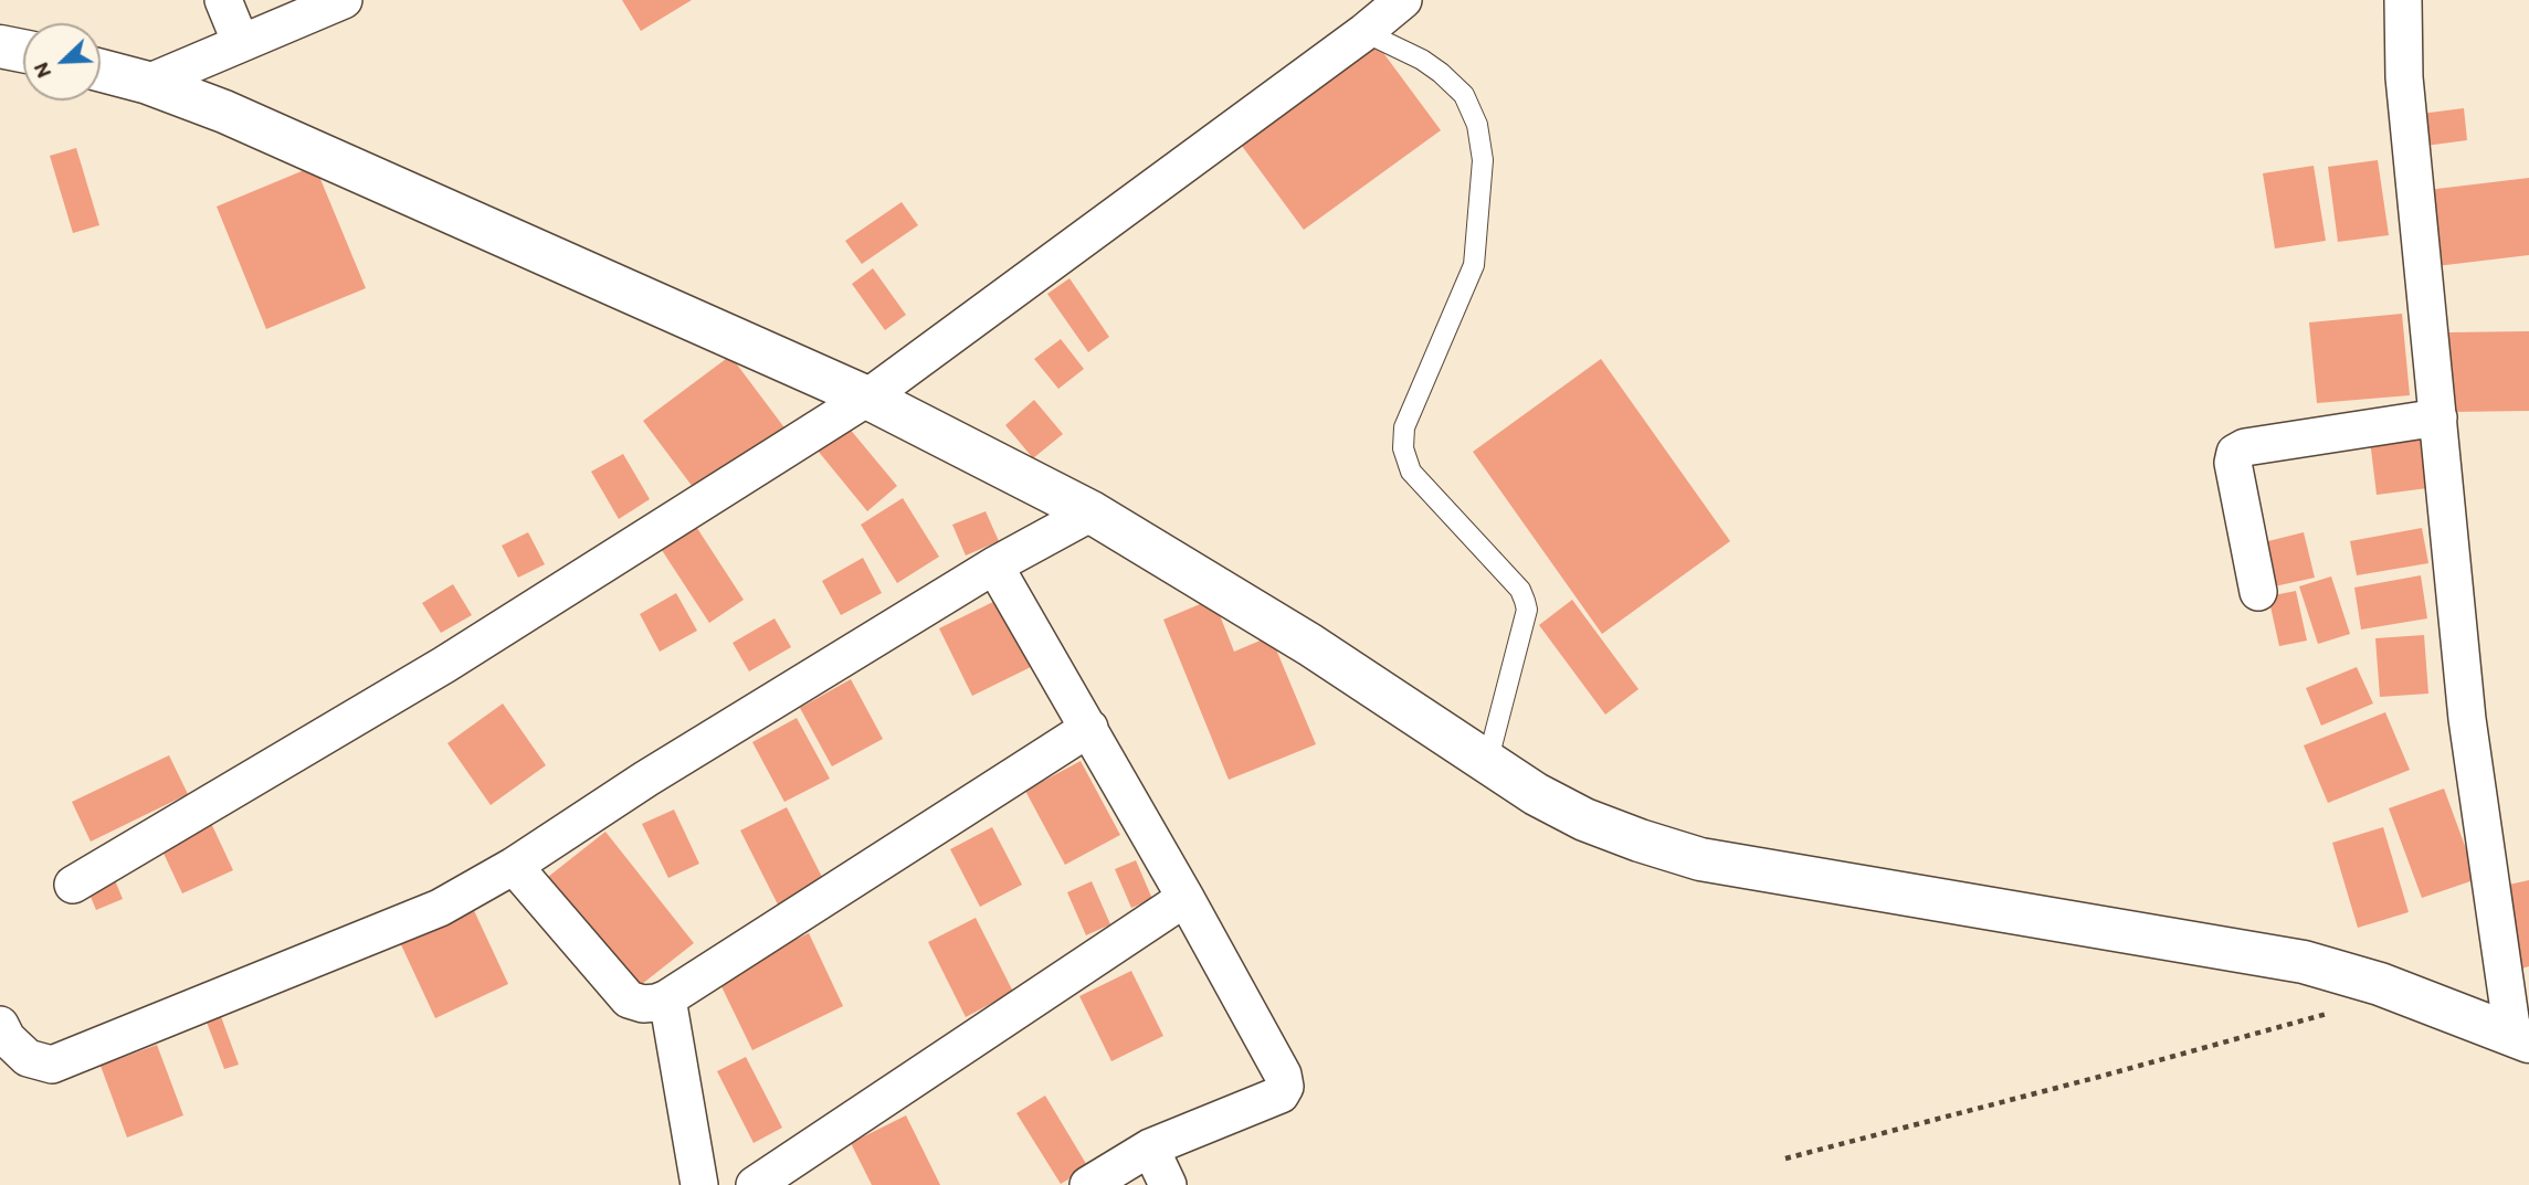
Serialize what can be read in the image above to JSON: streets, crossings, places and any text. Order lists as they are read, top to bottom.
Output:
{
  "north": "bottom left"
}
